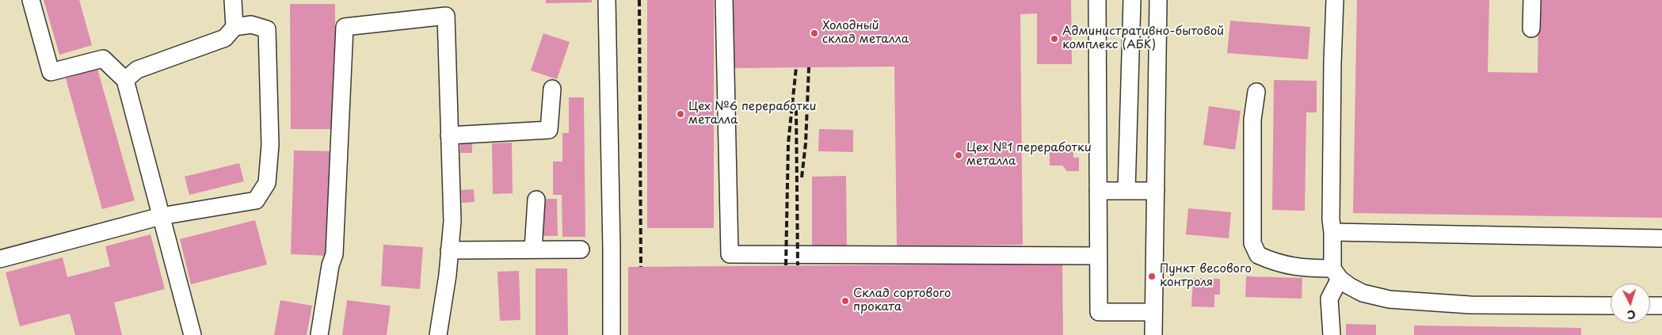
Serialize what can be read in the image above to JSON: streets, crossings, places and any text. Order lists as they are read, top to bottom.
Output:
{
  "places": [
    "Холодный склад металла",
    "Административно-бытовой комплекс (АБК)",
    "Цех №6 переработки металла",
    "Цех №1 переработки металла",
    "Пункт весового контроля",
    "Склад сортового проката"
  ],
  "north": "bottom"
}
